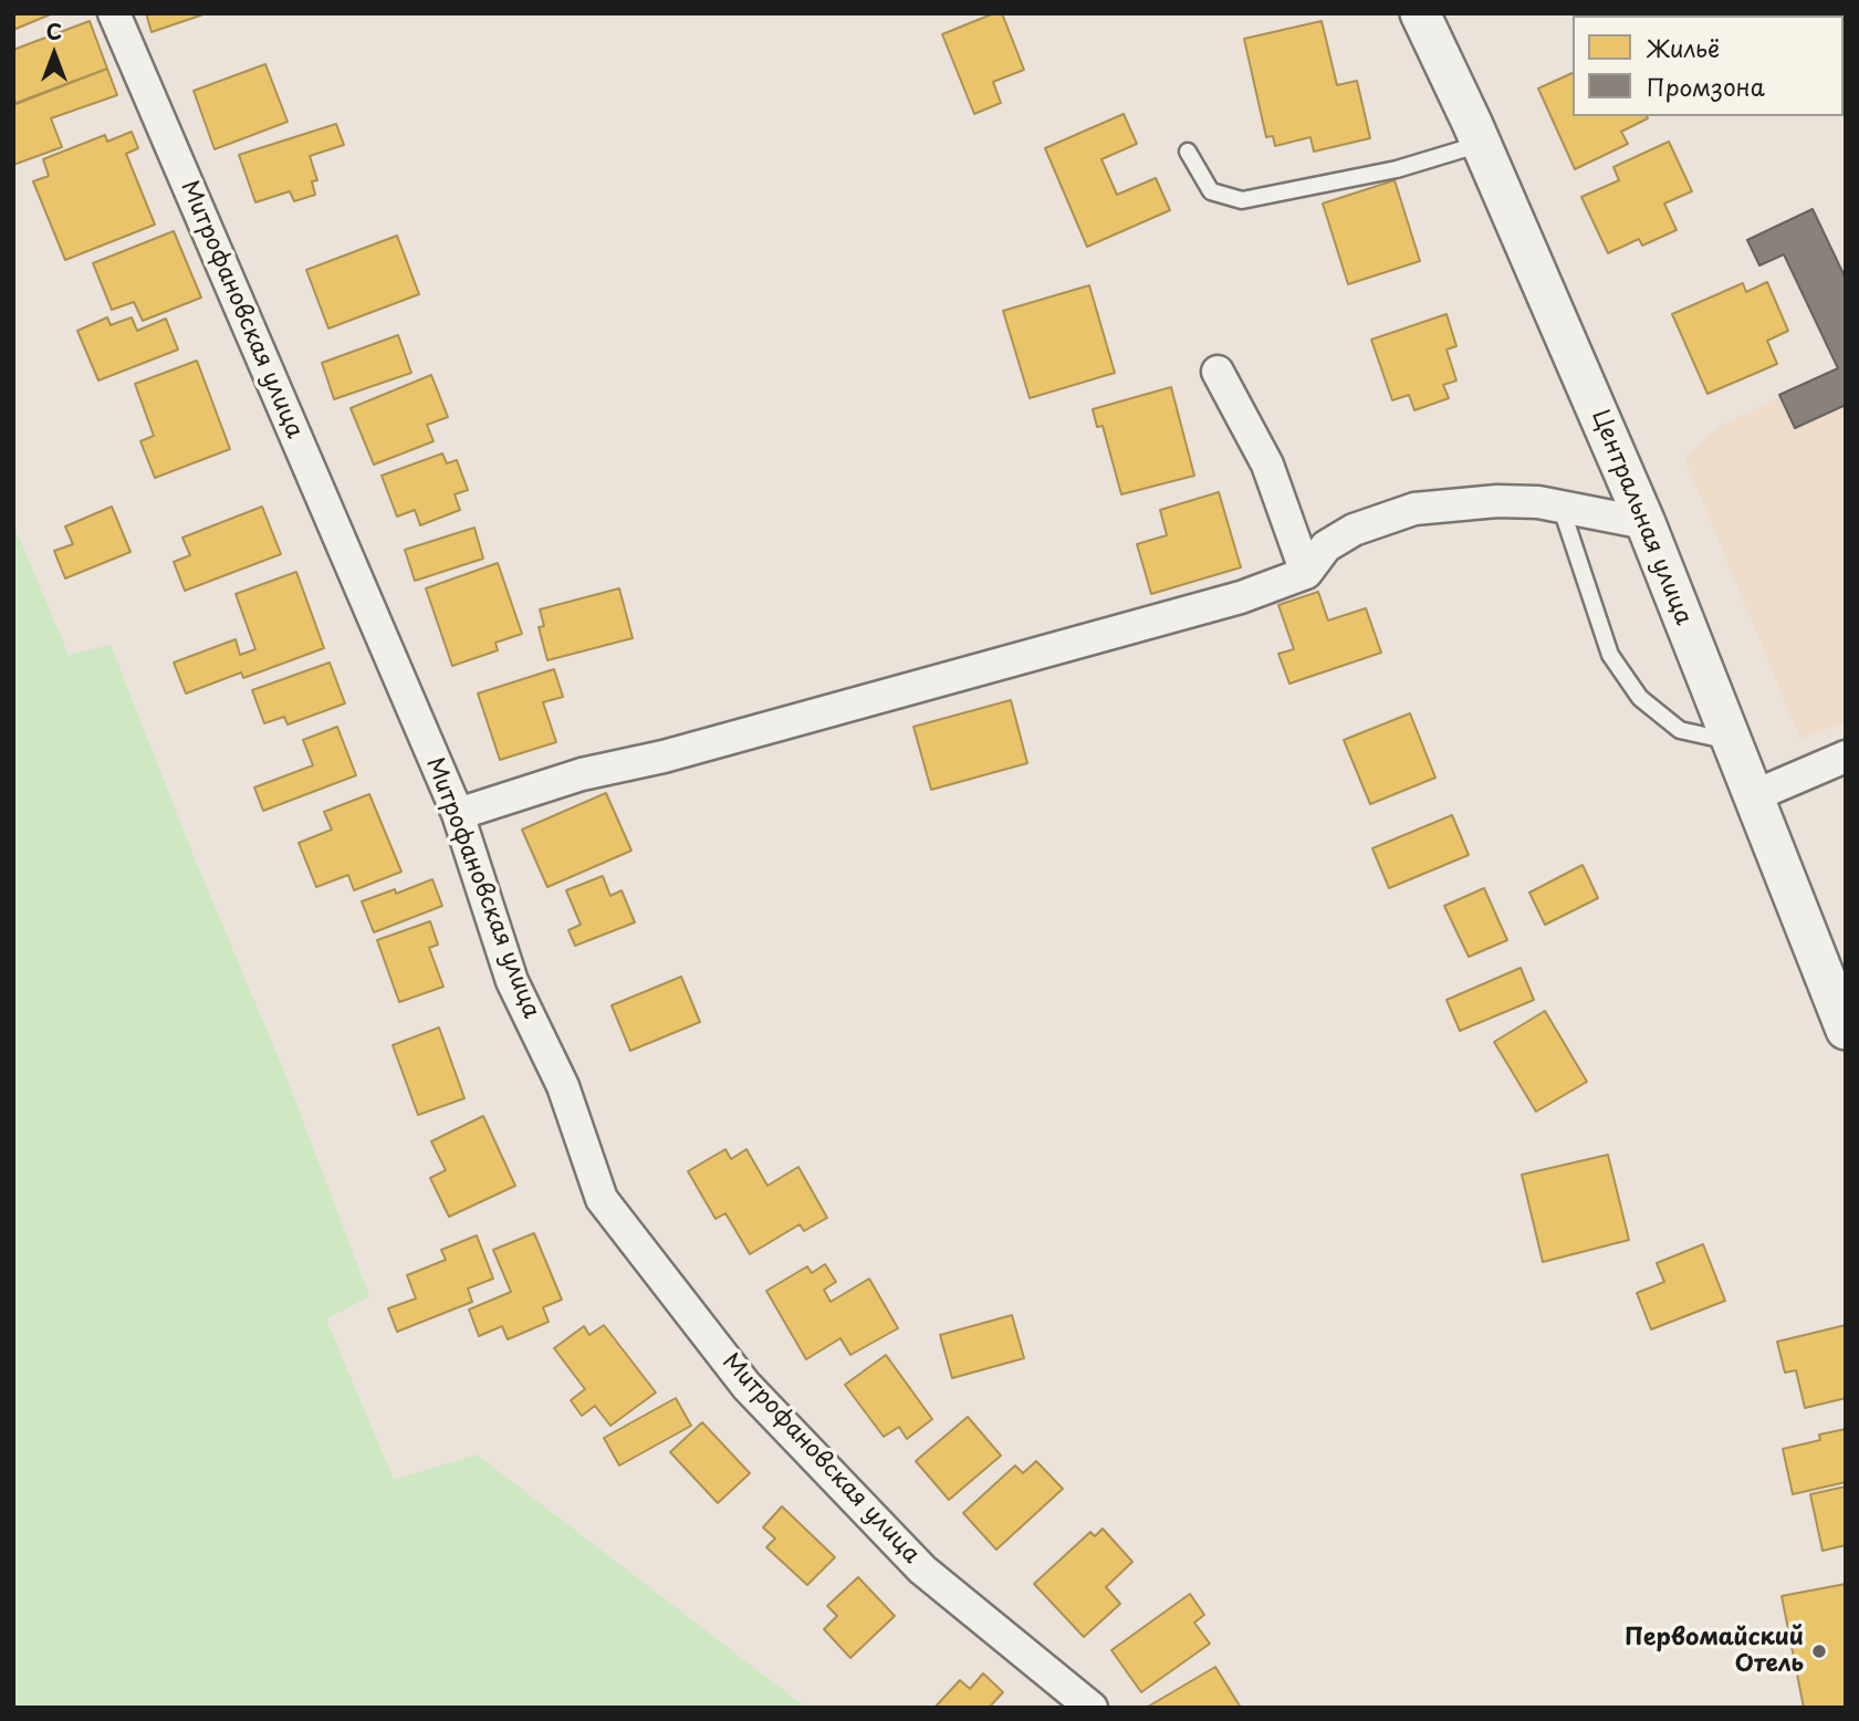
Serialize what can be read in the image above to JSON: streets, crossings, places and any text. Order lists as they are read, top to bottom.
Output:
{
  "streets": {
    "street": ["Митрофановская улица", "Центральная улица"]
  },
  "places": ["Первомайский Отель"],
  "legend": ["Жильё", "Промзона"],
  "north": "top"
}
